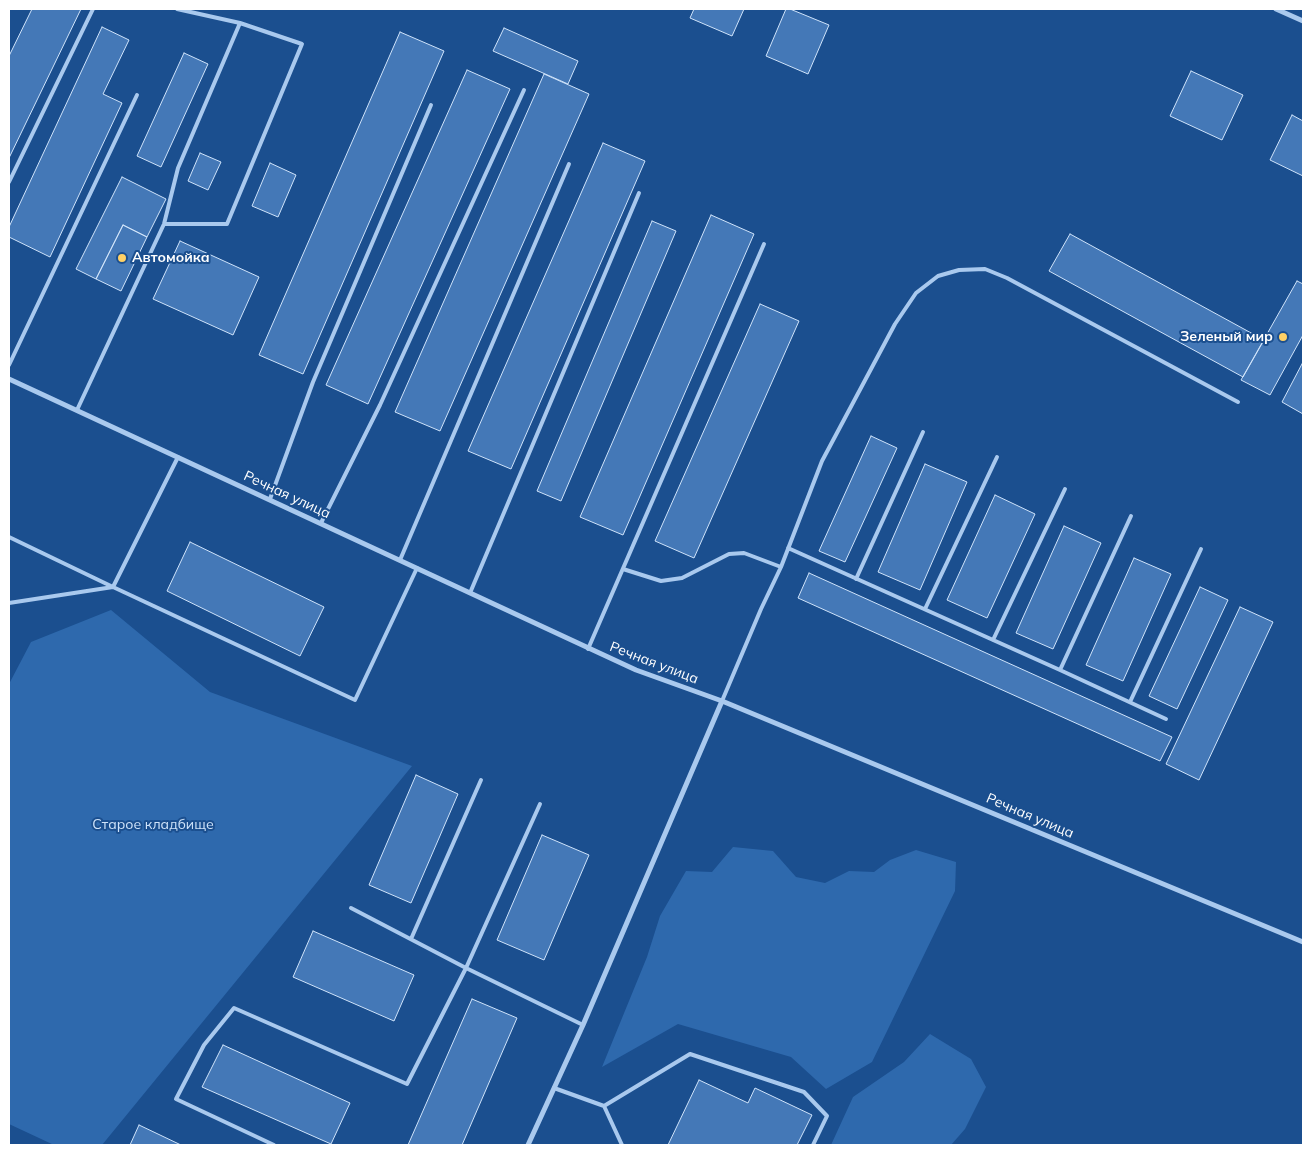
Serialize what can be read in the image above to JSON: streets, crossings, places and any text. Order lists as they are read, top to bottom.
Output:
{
  "streets": {
    "street": ["Речная улица"]
  },
  "parks": ["Старое кладбище"],
  "places": ["Автомойка", "Зеленый мир"]
}
